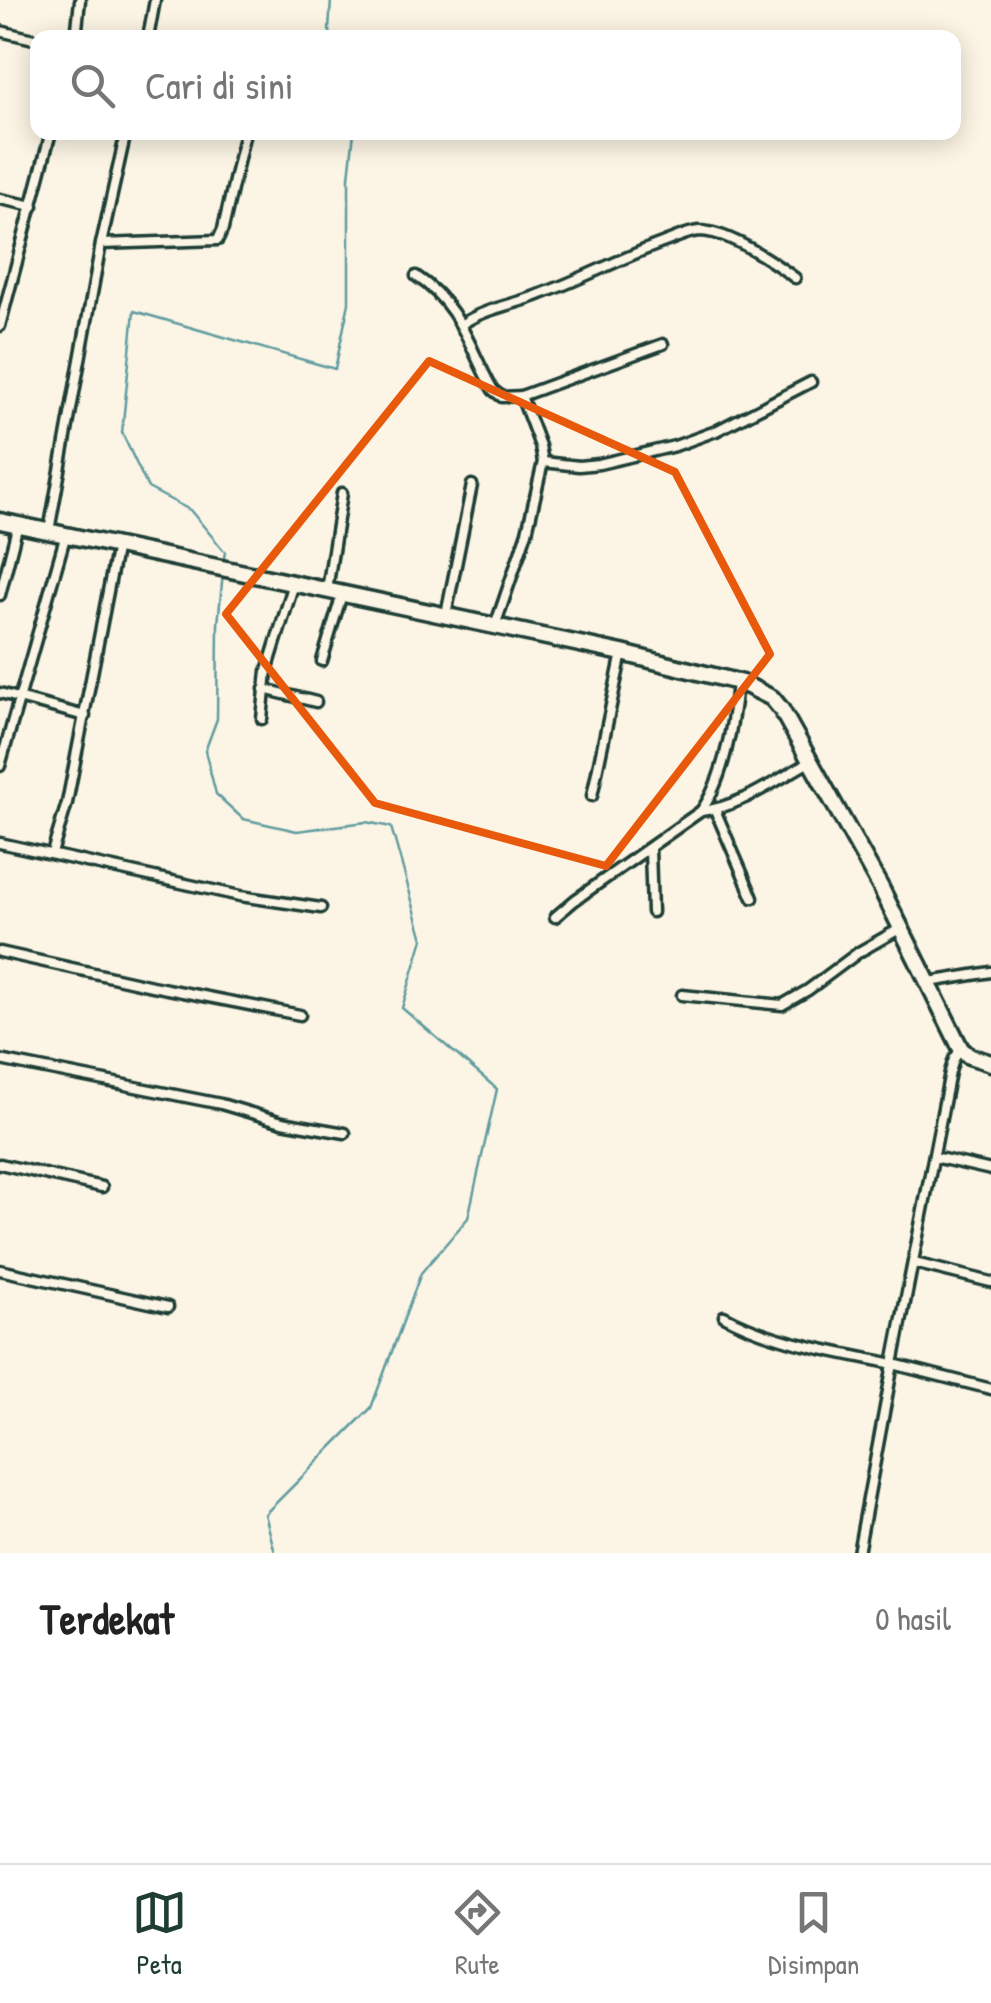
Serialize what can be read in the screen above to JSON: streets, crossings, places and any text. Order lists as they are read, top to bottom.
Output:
{
  "page": {
    "search": "Cari di sini",
    "heading": ["Terdekat", "0 hasil"],
    "nav": ["Peta", "Rute", "Disimpan"]
  }
}
